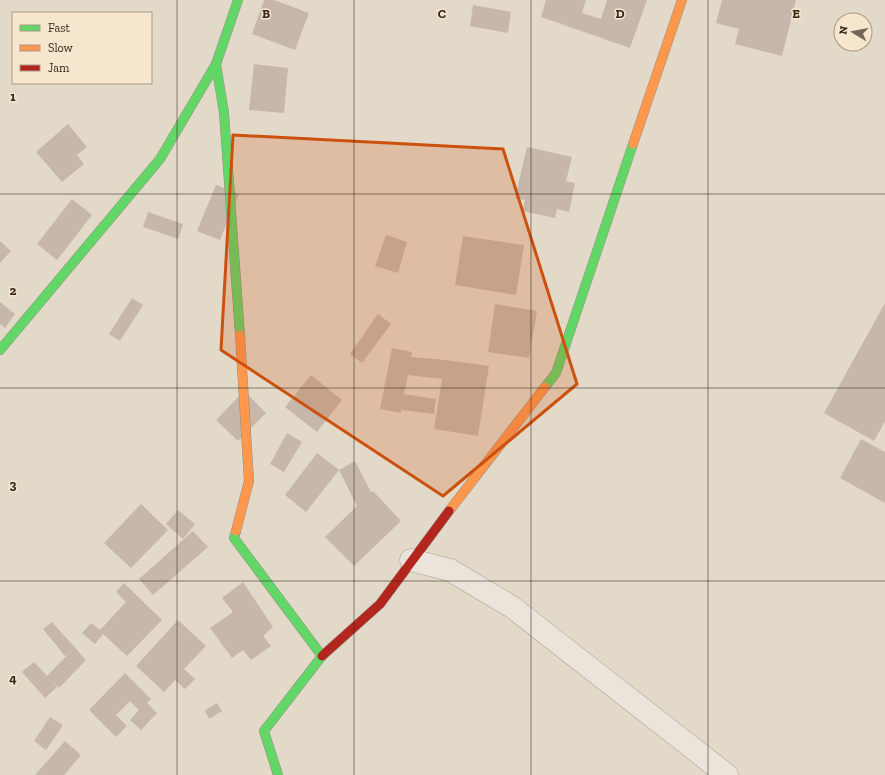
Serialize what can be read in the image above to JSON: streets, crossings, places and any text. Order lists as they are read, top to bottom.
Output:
{
  "legend": ["Fast", "Slow", "Jam"],
  "north": "left",
  "grid": {
    "columns": [
      "B",
      "C",
      "D",
      "E"
    ],
    "rows": [
      "1",
      "2",
      "3",
      "4"
    ]
  }
}
